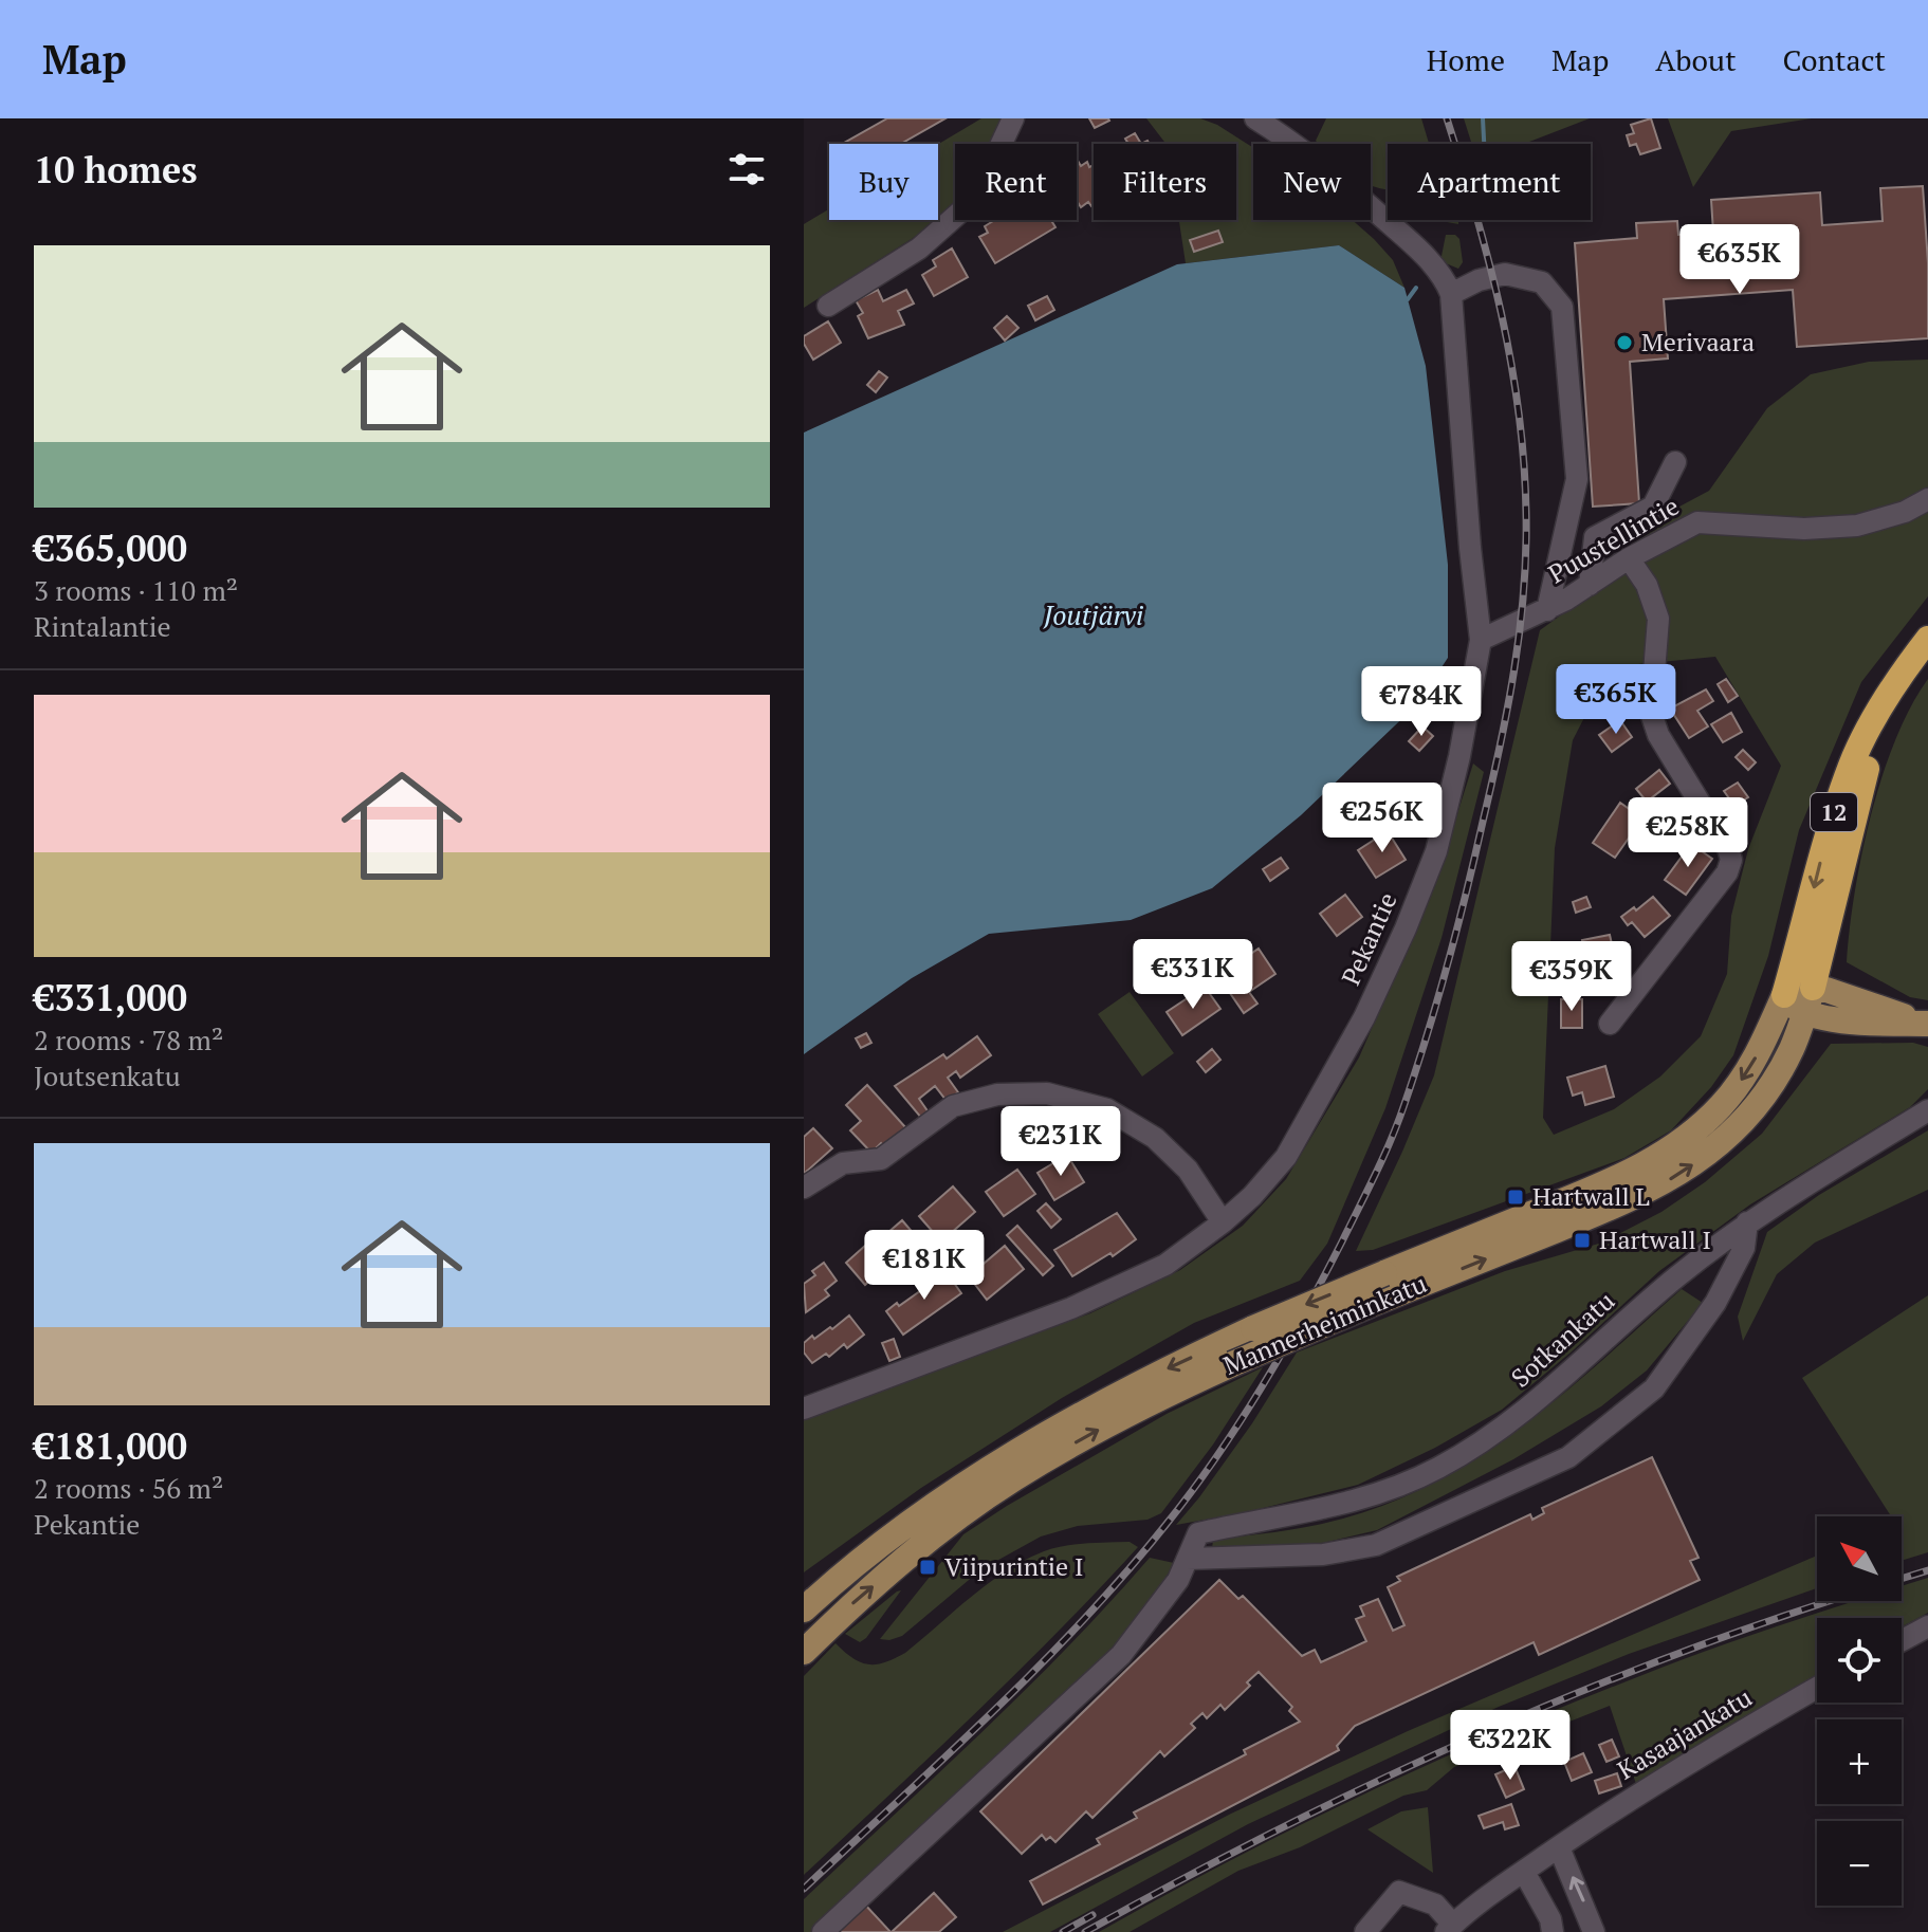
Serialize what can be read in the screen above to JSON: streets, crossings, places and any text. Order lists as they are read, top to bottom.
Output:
{
  "streets": {
    "highway": ["12"],
    "main road": ["Mannerheiminkatu"],
    "street": [
      "Puustellintie",
      "Pekantie",
      "Sotkankatu",
      "Kasaajankatu"
    ]
  },
  "crossings": [
    ["Puustellintie", "Pekantie"],
    ["12", "Mannerheiminkatu"]
  ],
  "water": ["Joutjärvi"],
  "places": {
    "other": ["Merivaara"],
    "transit": ["Hartwall L", "Hartwall I", "Viipurintie I"]
  },
  "north": "top left",
  "page": {
    "header": "Map",
    "nav": [
      "Home",
      "Map",
      "About",
      "Contact"
    ],
    "heading": "10 homes",
    "chip": [
      "Buy",
      "Rent",
      "Filters",
      "New",
      "Apartment"
    ],
    "list": [
      {
        "name": "€365,000",
        "note": "3 rooms · 110 m² · Rintalantie"
      },
      {
        "name": "€331,000",
        "note": "2 rooms · 78 m² · Joutsenkatu"
      },
      {
        "name": "€181,000",
        "note": "2 rooms · 56 m² · Pekantie"
      }
    ],
    "price": [
      "€635K",
      "€365K",
      "€784K",
      "€256K",
      "€258K",
      "€331K",
      "€359K",
      "€231K",
      "€181K",
      "€322K"
    ],
    "map_buttons": ["+", "−"]
  }
}
